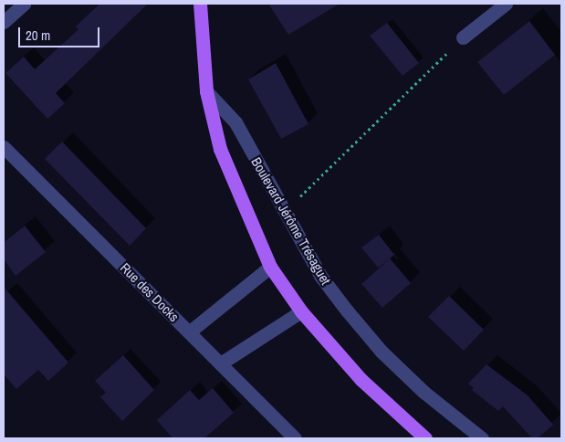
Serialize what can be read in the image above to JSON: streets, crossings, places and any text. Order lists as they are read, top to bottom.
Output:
{
  "streets": {
    "street": ["Boulevard Jérôme Trésaguet", "Rue des Docks"]
  },
  "scale_bar": "20 m"
}
